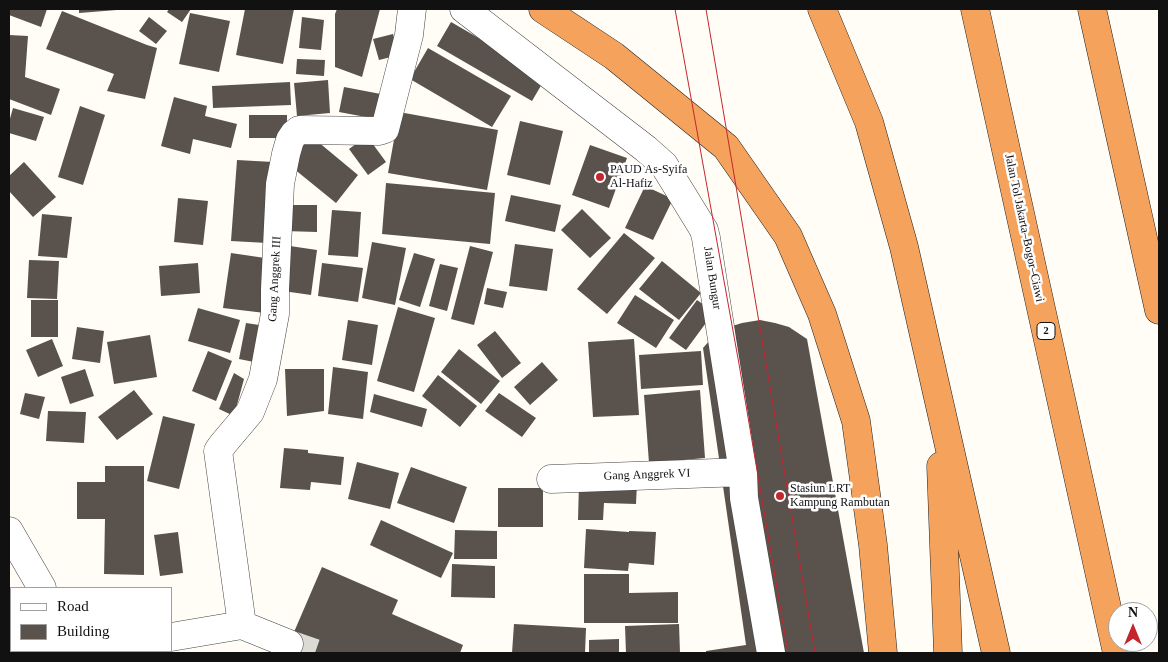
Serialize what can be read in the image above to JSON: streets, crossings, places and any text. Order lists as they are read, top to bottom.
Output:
{
  "streets": {
    "highway": ["Jalan Tol Jakarta–Bogor–Ciawi", "2"],
    "street": ["Jalan Bungur", "Gang Anggrek III", "Gang Anggrek VI"]
  },
  "crossings": [
    ["Jalan Bungur", "Gang Anggrek VI"]
  ],
  "places": ["PAUD As-Syifa Al-Hafiz", "Stasiun LRT Kampung Rambutan"],
  "legend": ["Road", "Building"],
  "north": "top"
}
